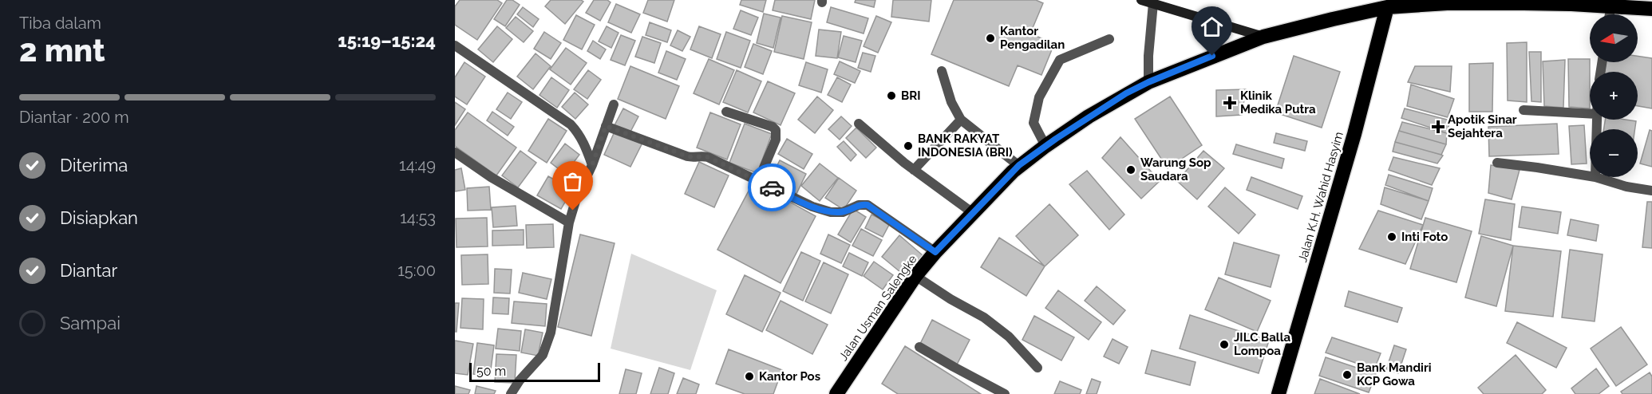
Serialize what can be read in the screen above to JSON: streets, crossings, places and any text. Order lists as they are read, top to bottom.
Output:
{
  "streets": {
    "highway": ["Jalan K.H. Wahid Hasyim", "Jalan Usman Salengke"]
  },
  "crossings": [
    ["Jalan K.H. Wahid Hasyim", "Jalan Usman Salengke"]
  ],
  "places": {
    "other": [
      "Kantor Pengadilan",
      "BRI",
      "BANK RAKYAT INDONESIA (BRI)",
      "Warung Sop Saudara",
      "Inti Foto",
      "JILC Balla Lompoa",
      "Bank Mandiri KCP Gowa",
      "Kantor Pos"
    ],
    "health": ["Klinik Medika Putra", "Apotik Sinar Sejahtera"]
  },
  "scale_bar": "50 m",
  "north": "left",
  "page": {
    "heading": ["2 mnt", "Tiba dalam", "15:19–15:24"],
    "map_buttons": ["+", "−"],
    "bar": "Diantar · 200 m",
    "list": [
      ["Diterima", "14:49"],
      ["Disiapkan", "14:53"],
      ["Diantar", "15:00"],
      "Sampai"
    ],
    "scale": "50 m"
  }
}
